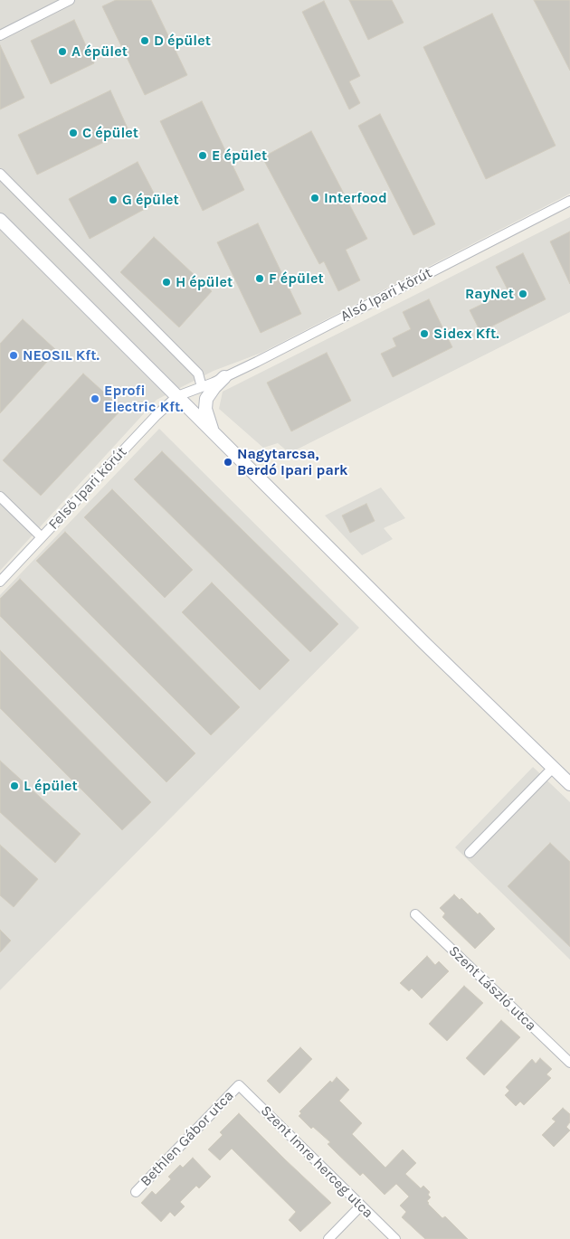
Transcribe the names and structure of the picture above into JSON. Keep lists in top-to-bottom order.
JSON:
{
  "streets": {
    "street": [
      "Alsó Ipari körút",
      "Felső Ipari körút",
      "Szent László utca",
      "Bethlen Gábor utca",
      "Szent Imre herceg utca"
    ]
  },
  "crossings": [
    ["Alsó Ipari körút", "Felső Ipari körút"],
    ["Bethlen Gábor utca", "Szent Imre herceg utca"]
  ],
  "places": [
    "D épület",
    "A épület",
    "C épület",
    "E épület",
    "Interfood",
    "G épület",
    "F épület",
    "H épület",
    "RayNet",
    "Sidex Kft.",
    "NEOSIL Kft.",
    "Eprofi Electric Kft.",
    "Nagytarcsa, Berdó Ipari park",
    "L épület"
  ]
}
